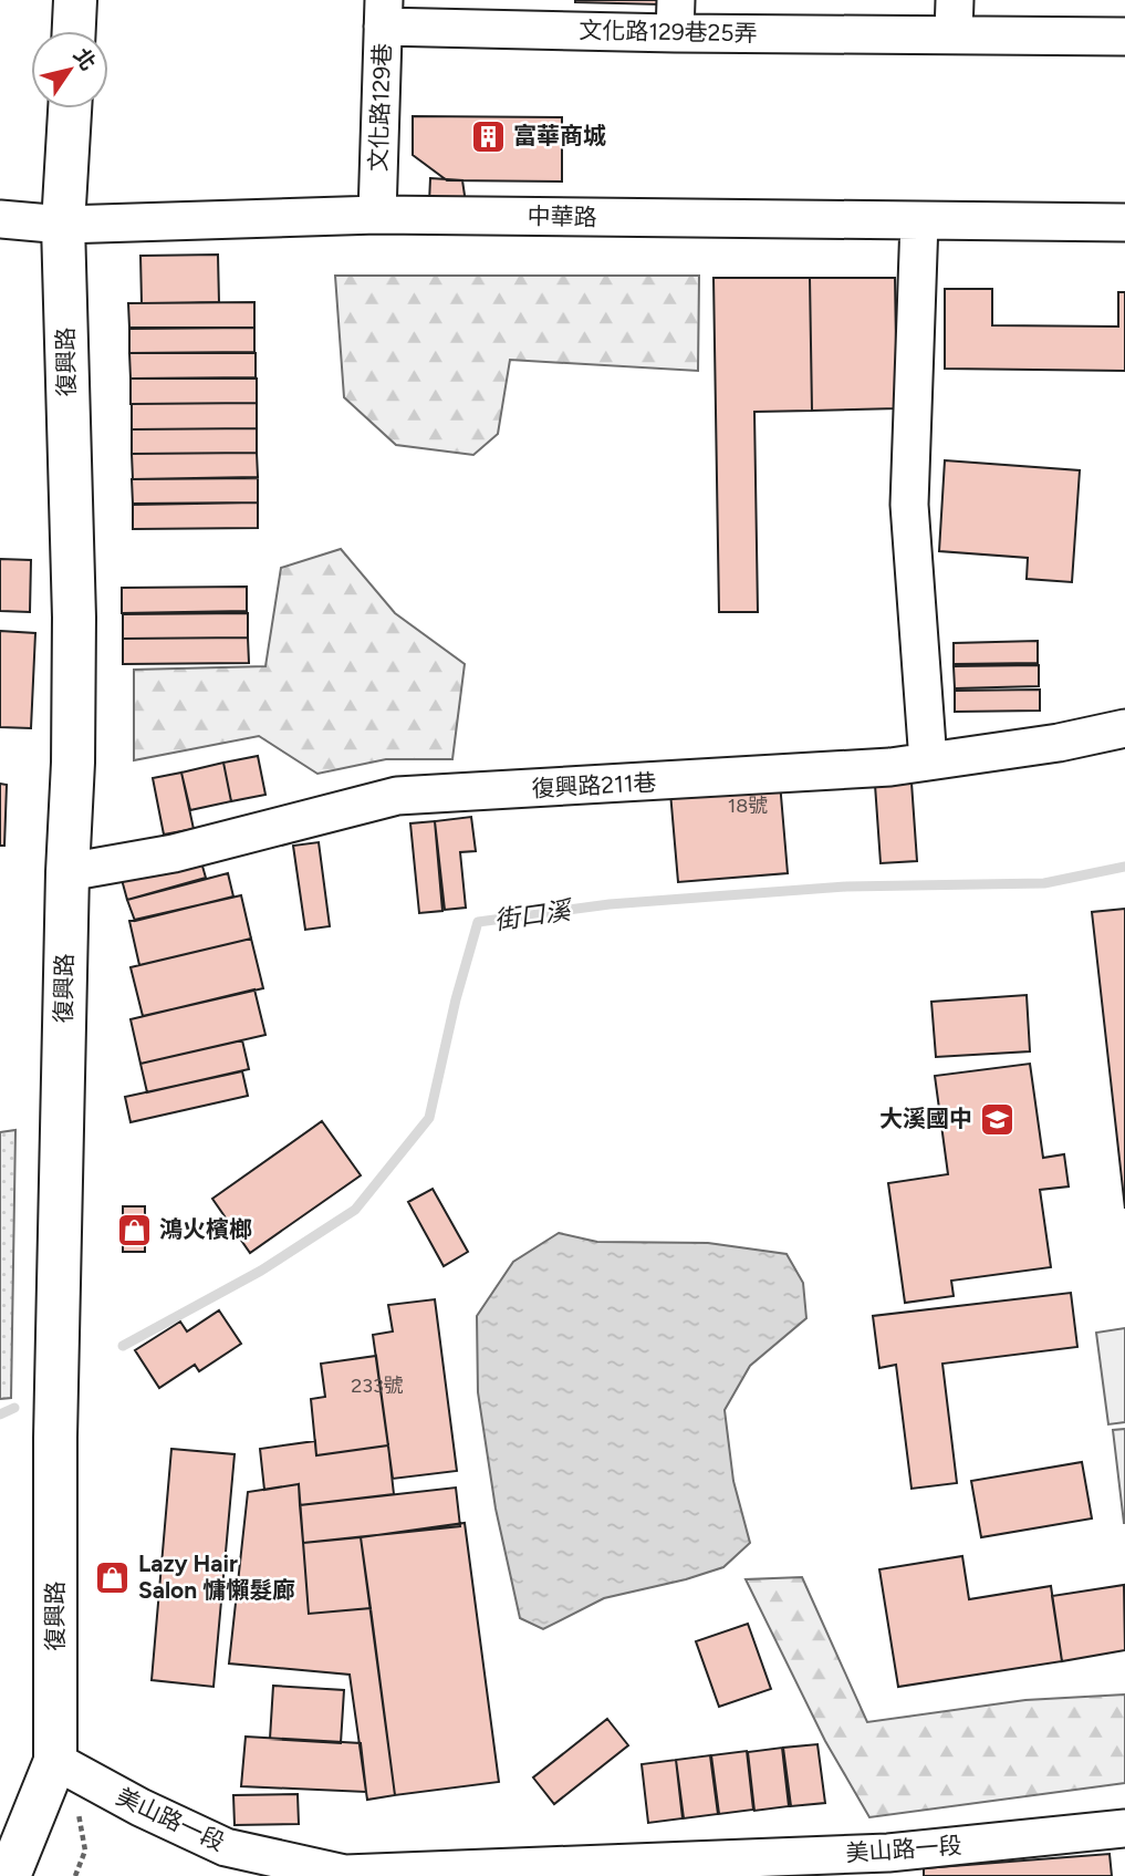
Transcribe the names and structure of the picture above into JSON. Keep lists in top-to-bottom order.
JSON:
{
  "streets": {
    "main road": ["復興路"],
    "street": [
      "文化路129巷25弄",
      "文化路129巷",
      "中華路",
      "復興路211巷",
      "美山路一段"
    ]
  },
  "crossings": [
    ["文化路129巷25弄", "文化路129巷"],
    ["文化路129巷", "中華路"],
    ["中華路", "復興路"],
    ["復興路", "復興路211巷"],
    ["復興路", "美山路一段"]
  ],
  "water": ["街口溪"],
  "places": {
    "building": ["富華商城"],
    "school or university": ["大溪國中"],
    "shop": ["鴻火檳榔", "Lazy Hair Salon 慵懶髮廊"]
  },
  "house_numbers": ["18號", "233號"],
  "north": "top right"
}
